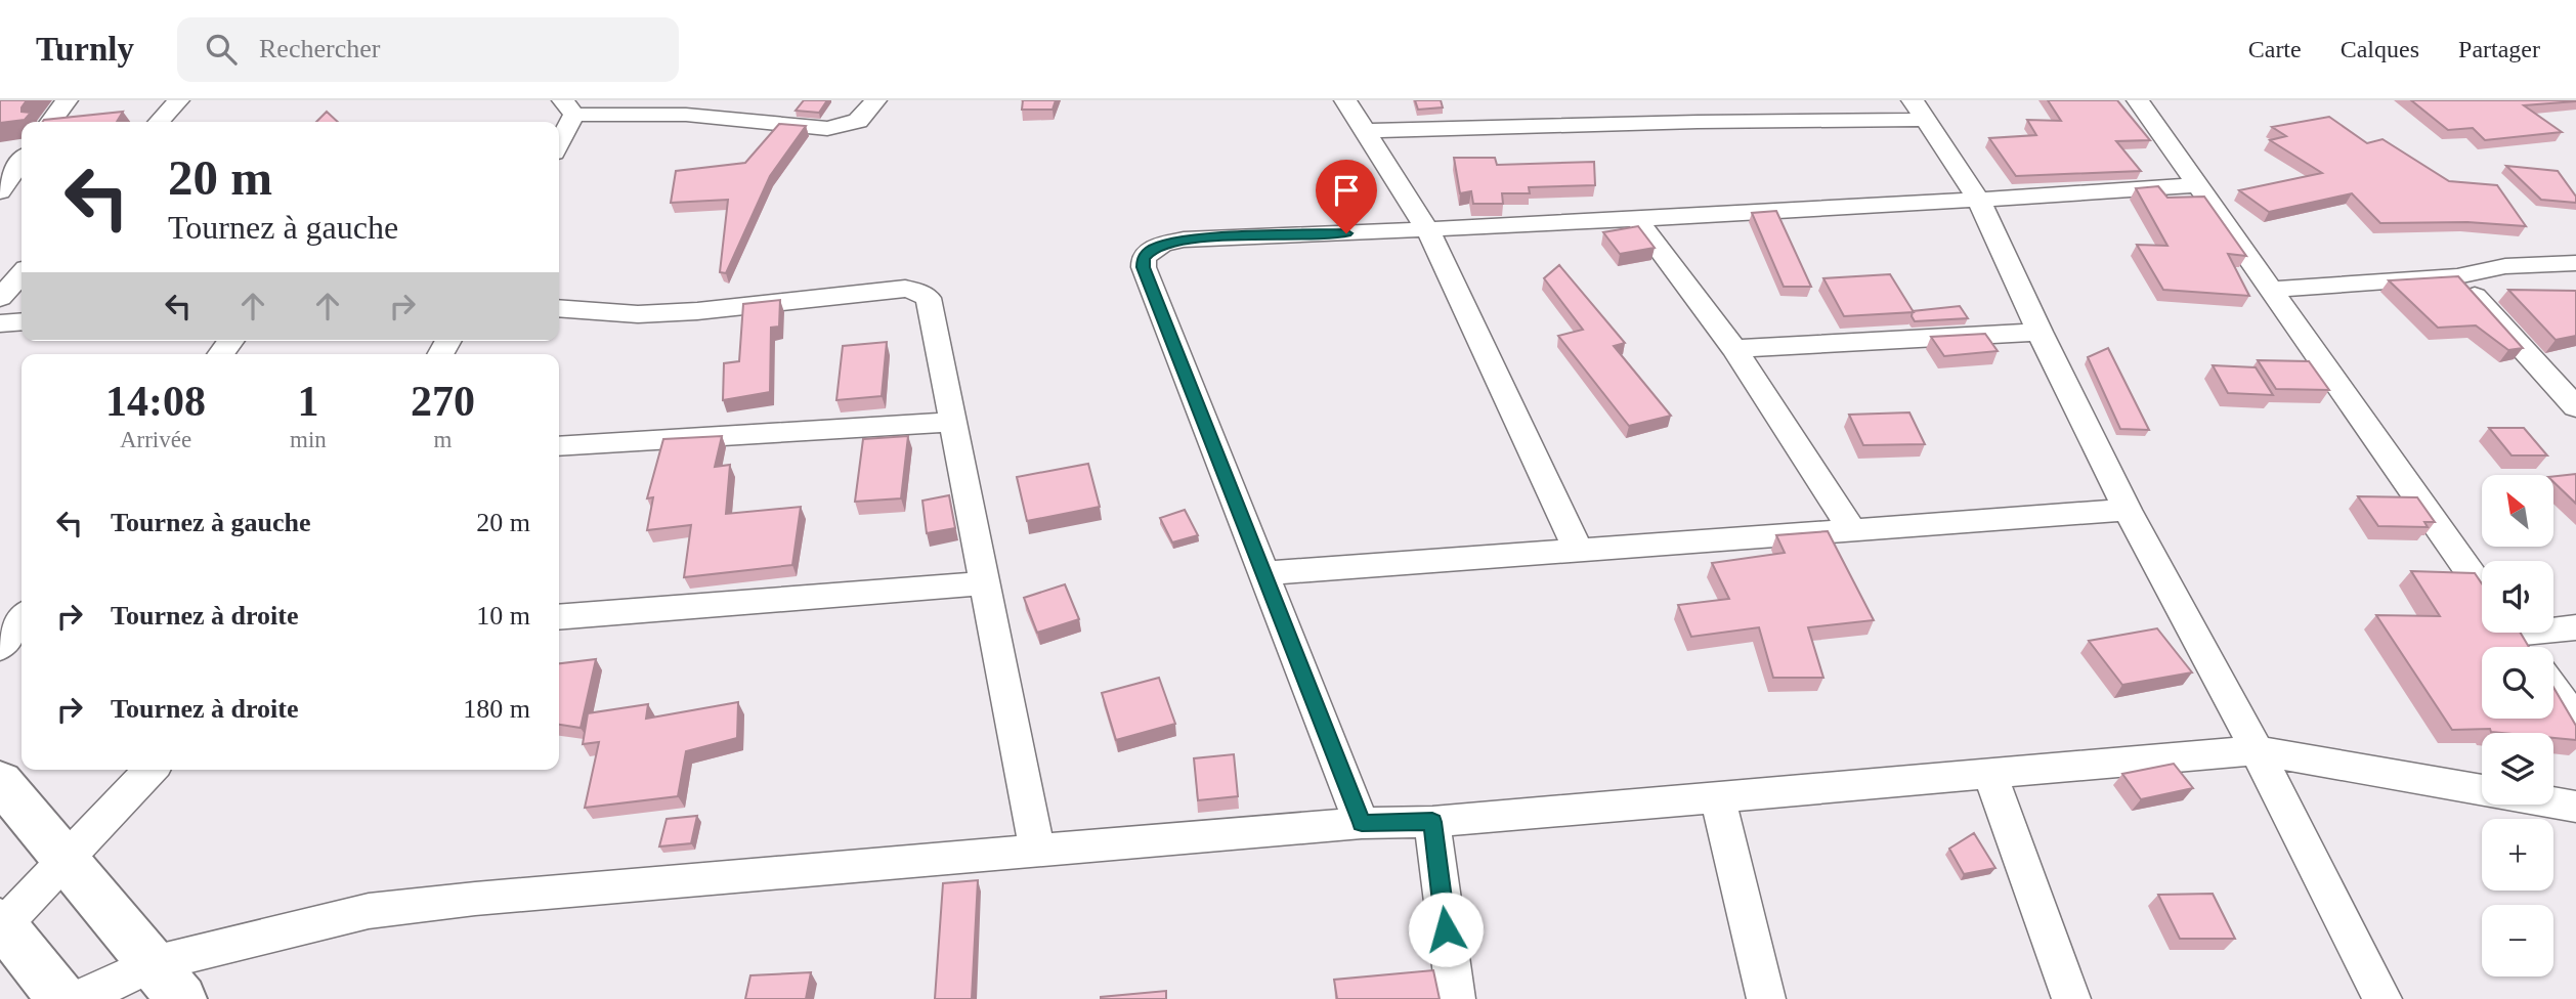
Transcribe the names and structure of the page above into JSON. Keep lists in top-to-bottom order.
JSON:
{
  "north": "top left",
  "page": {
    "header": "Turnly",
    "search": "Rechercher",
    "nav": ["Carte", "Calques", "Partager"],
    "turn": ["20 m", "Tournez à gauche"],
    "eta": [
      "14:08",
      "Arrivée",
      "1",
      "min",
      "270",
      "m"
    ],
    "map_buttons": ["+", "−"],
    "list": [
      {
        "name": "Tournez à gauche",
        "value": "20 m"
      },
      {
        "name": "Tournez à droite",
        "value": "10 m"
      },
      {
        "name": "Tournez à droite",
        "value": "180 m"
      }
    ]
  }
}
